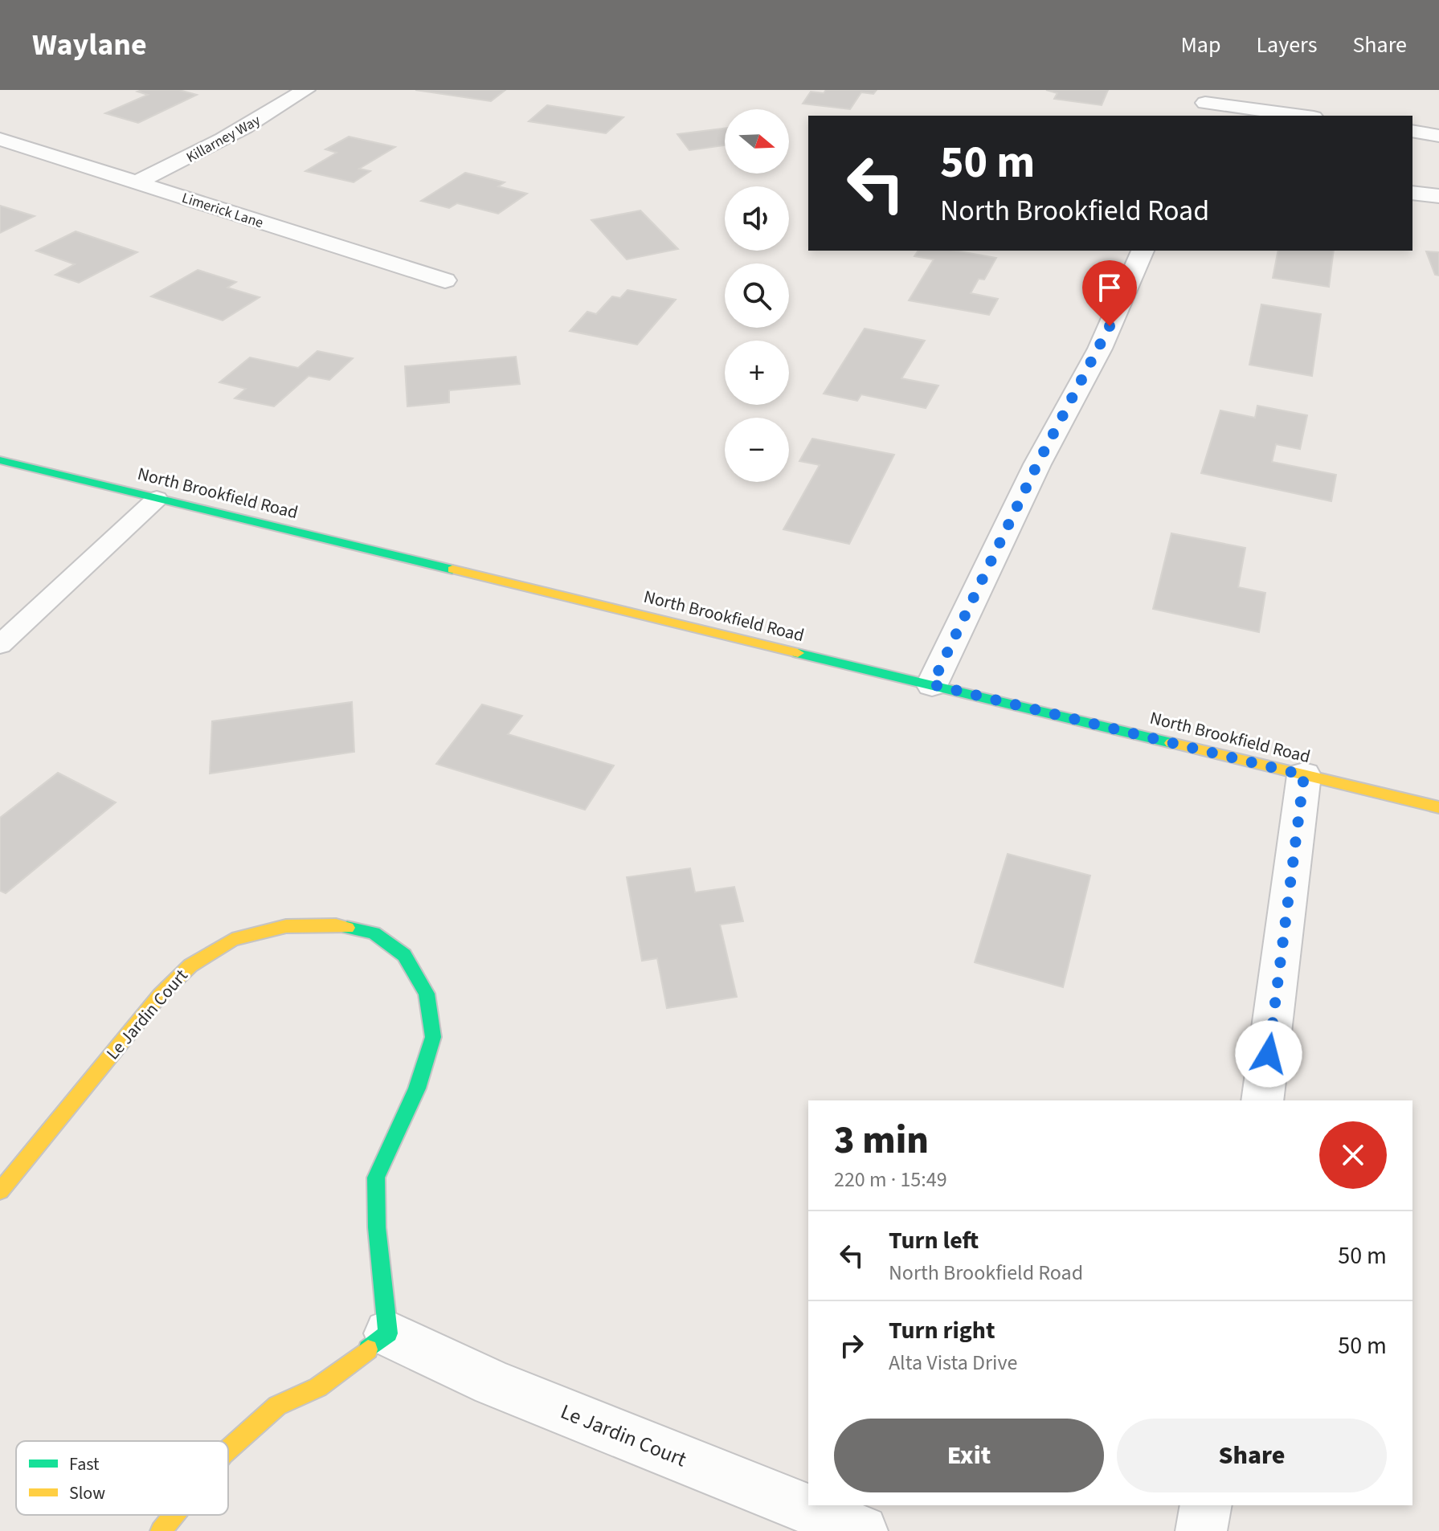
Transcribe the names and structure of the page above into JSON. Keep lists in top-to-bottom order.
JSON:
{
  "streets": {
    "street": [
      "Killarney Way",
      "Limerick Lane",
      "North Brookfield Road",
      "Le Jardin Court"
    ]
  },
  "crossings": [
    ["Killarney Way", "Limerick Lane"]
  ],
  "legend": ["Fast", "Slow"],
  "north": "right",
  "page": {
    "header": "Waylane",
    "nav": ["Map", "Layers", "Share"],
    "map_buttons": ["+", "−"],
    "turn": ["50 m", "North Brookfield Road"],
    "heading": ["3 min", "220 m · 15:49"],
    "list": [
      {
        "name": "Turn left",
        "note": "North Brookfield Road",
        "value": "50 m"
      },
      {
        "name": "Turn right",
        "note": "Alta Vista Drive",
        "value": "50 m"
      }
    ],
    "buttons": ["Exit", "Share"]
  }
}
